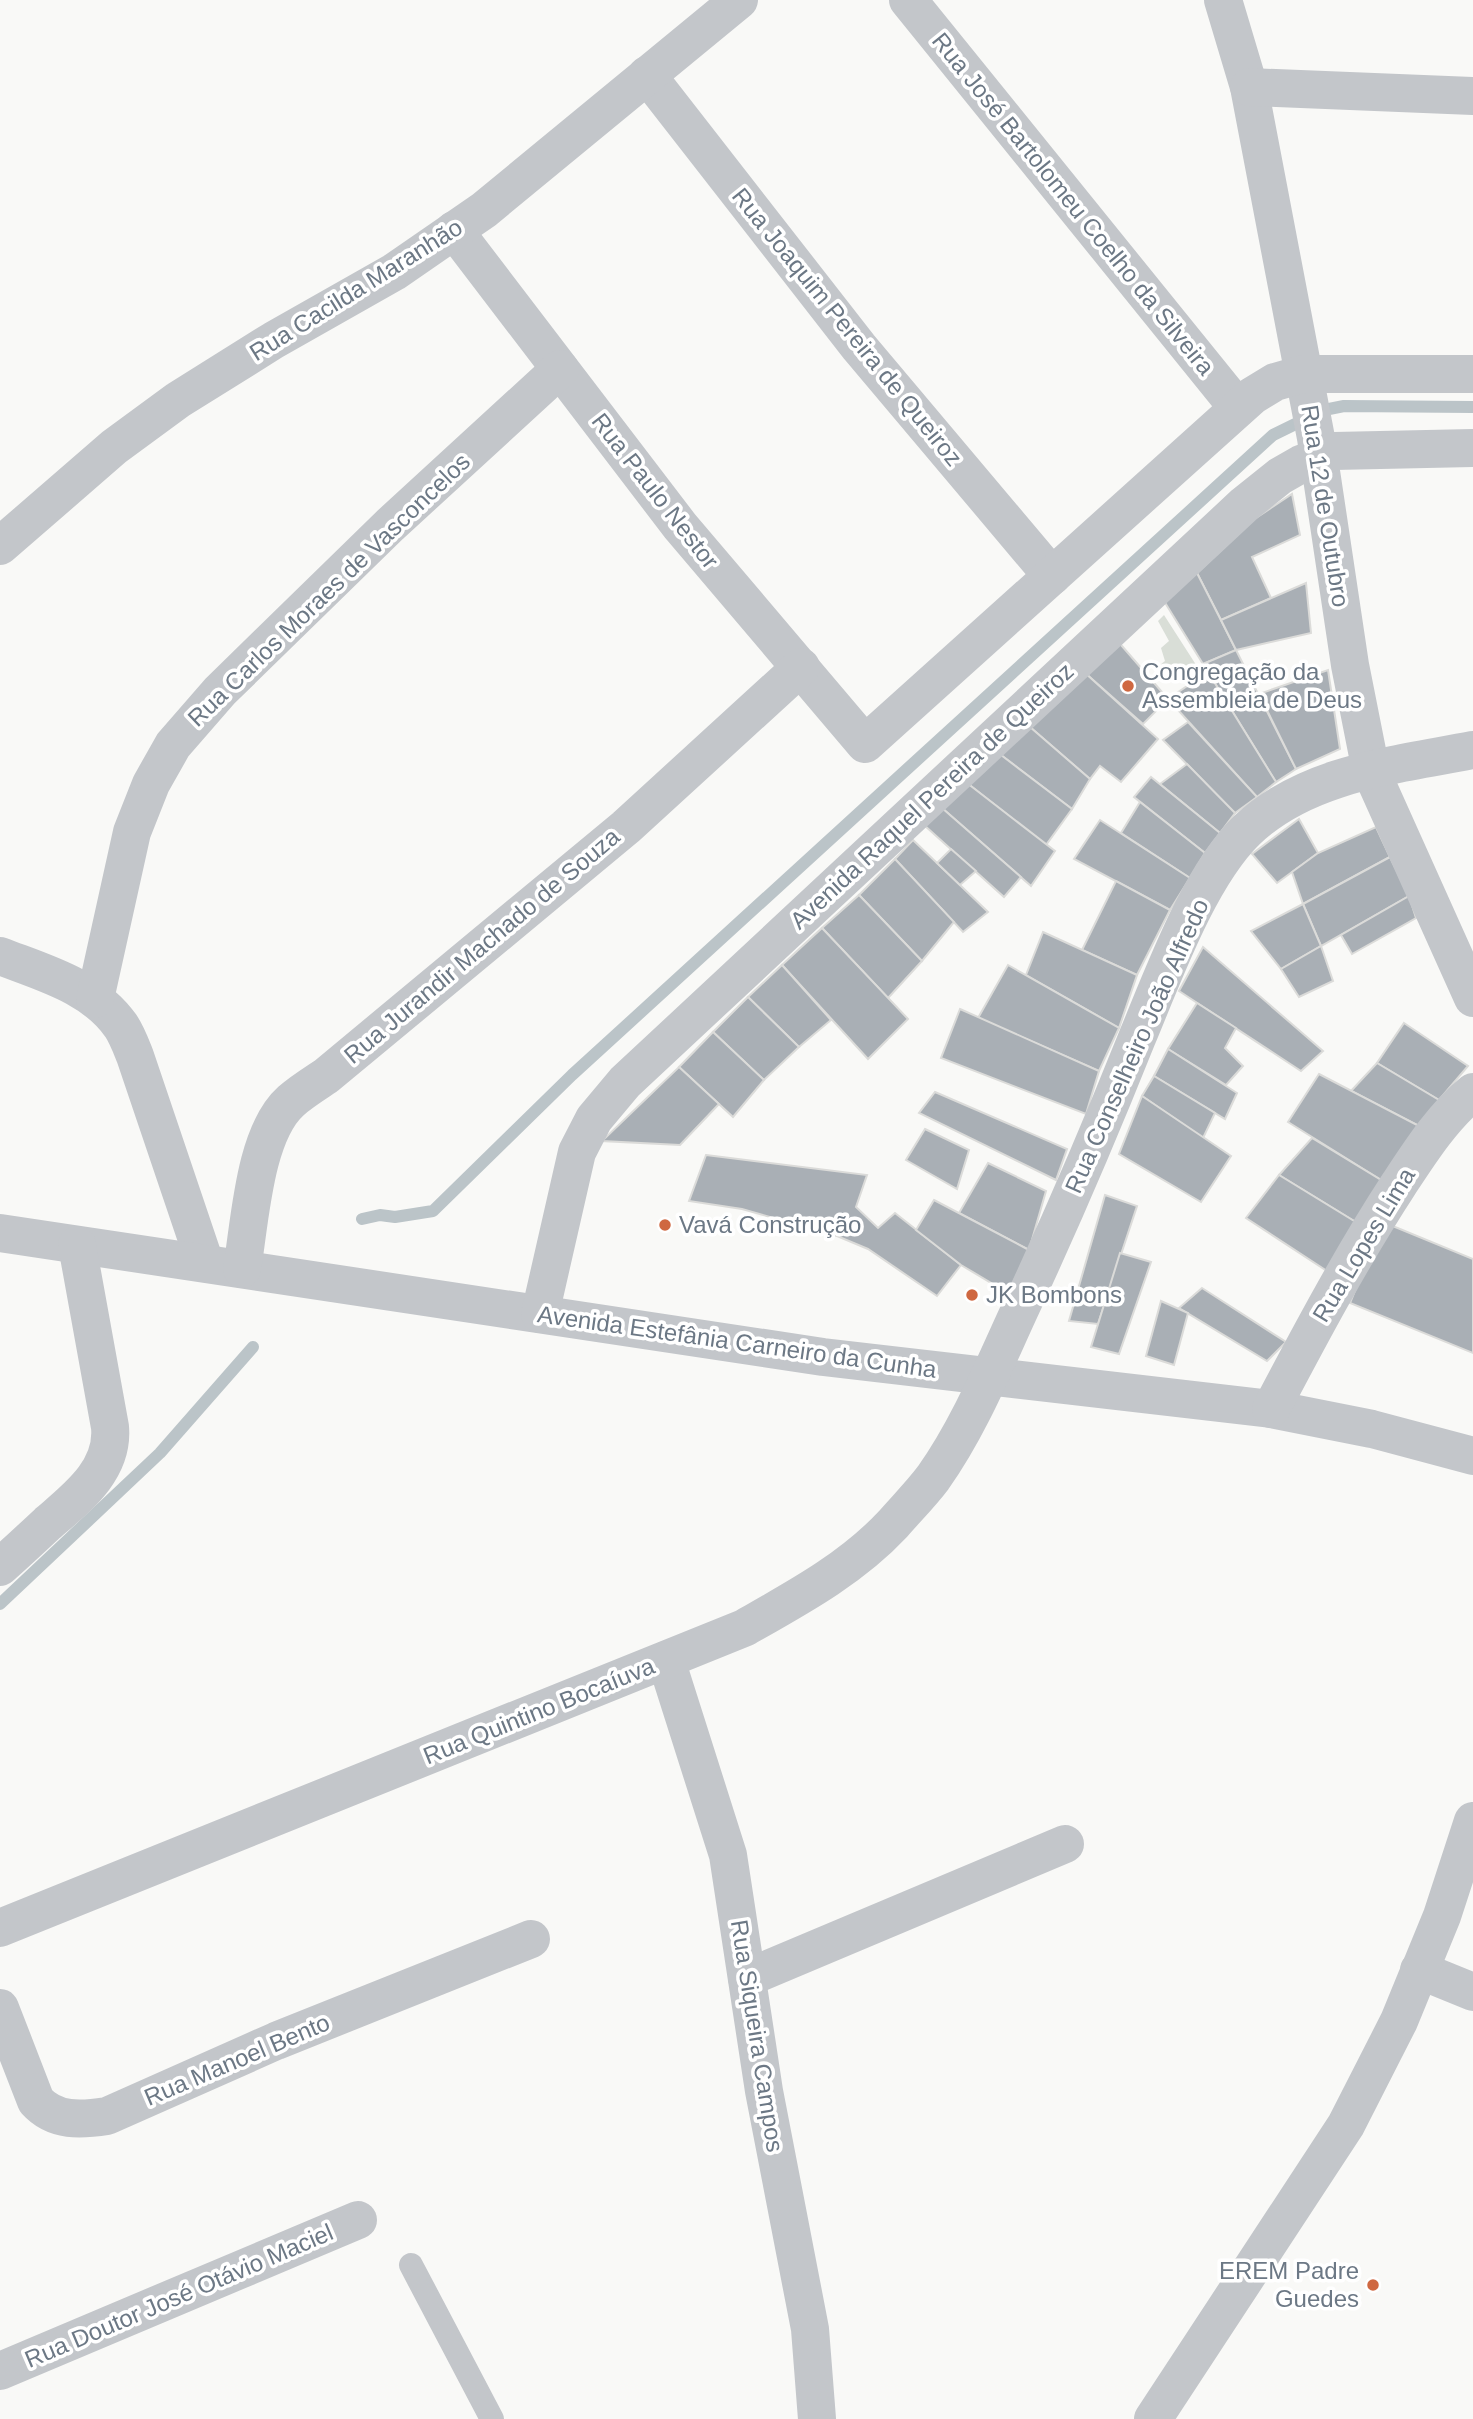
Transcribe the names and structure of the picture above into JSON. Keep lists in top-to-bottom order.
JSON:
{
  "streets": {
    "street": [
      "Rua José Bartolomeu Coelho da Silveira",
      "Rua Cacilda Maranhão",
      "Rua Joaquim Pereira de Queiroz",
      "Rua Paulo Nestor",
      "Rua 12 de Outubro",
      "Rua Carlos Moraes de Vasconcelos",
      "Avenida Raquel Pereira de Queiroz",
      "Rua Jurandir Machado de Souza",
      "Rua Conselheiro João Alfredo",
      "Rua Lopes Lima",
      "Avenida Estefânia Carneiro da Cunha",
      "Rua Quintino Bocaíuva",
      "Rua Siqueira Campos",
      "Rua Manoel Bento",
      "Rua Doutor José Otávio Maciel"
    ]
  },
  "crossings": [
    ["Rua Cacilda Maranhão", "Rua Joaquim Pereira de Queiroz"],
    ["Rua Cacilda Maranhão", "Rua Paulo Nestor"],
    ["Rua Joaquim Pereira de Queiroz", "Rua Paulo Nestor"],
    ["Rua Paulo Nestor", "Rua Carlos Moraes de Vasconcelos"],
    ["Rua Paulo Nestor", "Rua Jurandir Machado de Souza"],
    ["Rua 12 de Outubro", "Avenida Raquel Pereira de Queiroz"],
    ["Rua 12 de Outubro", "Rua Conselheiro João Alfredo"],
    ["Avenida Raquel Pereira de Queiroz", "Avenida Estefânia Carneiro da Cunha"],
    ["Rua Jurandir Machado de Souza", "Avenida Estefânia Carneiro da Cunha"],
    ["Rua Conselheiro João Alfredo", "Avenida Estefânia Carneiro da Cunha"],
    ["Rua Conselheiro João Alfredo", "Rua Quintino Bocaíuva"],
    ["Rua Lopes Lima", "Avenida Estefânia Carneiro da Cunha"],
    ["Avenida Estefânia Carneiro da Cunha", "Rua Quintino Bocaíuva"],
    ["Rua Quintino Bocaíuva", "Rua Siqueira Campos"]
  ],
  "places": [
    "Congregação da Assembleia de Deus",
    "Vavá Construção",
    "JK Bombons",
    "EREM Padre Guedes"
  ]
}
